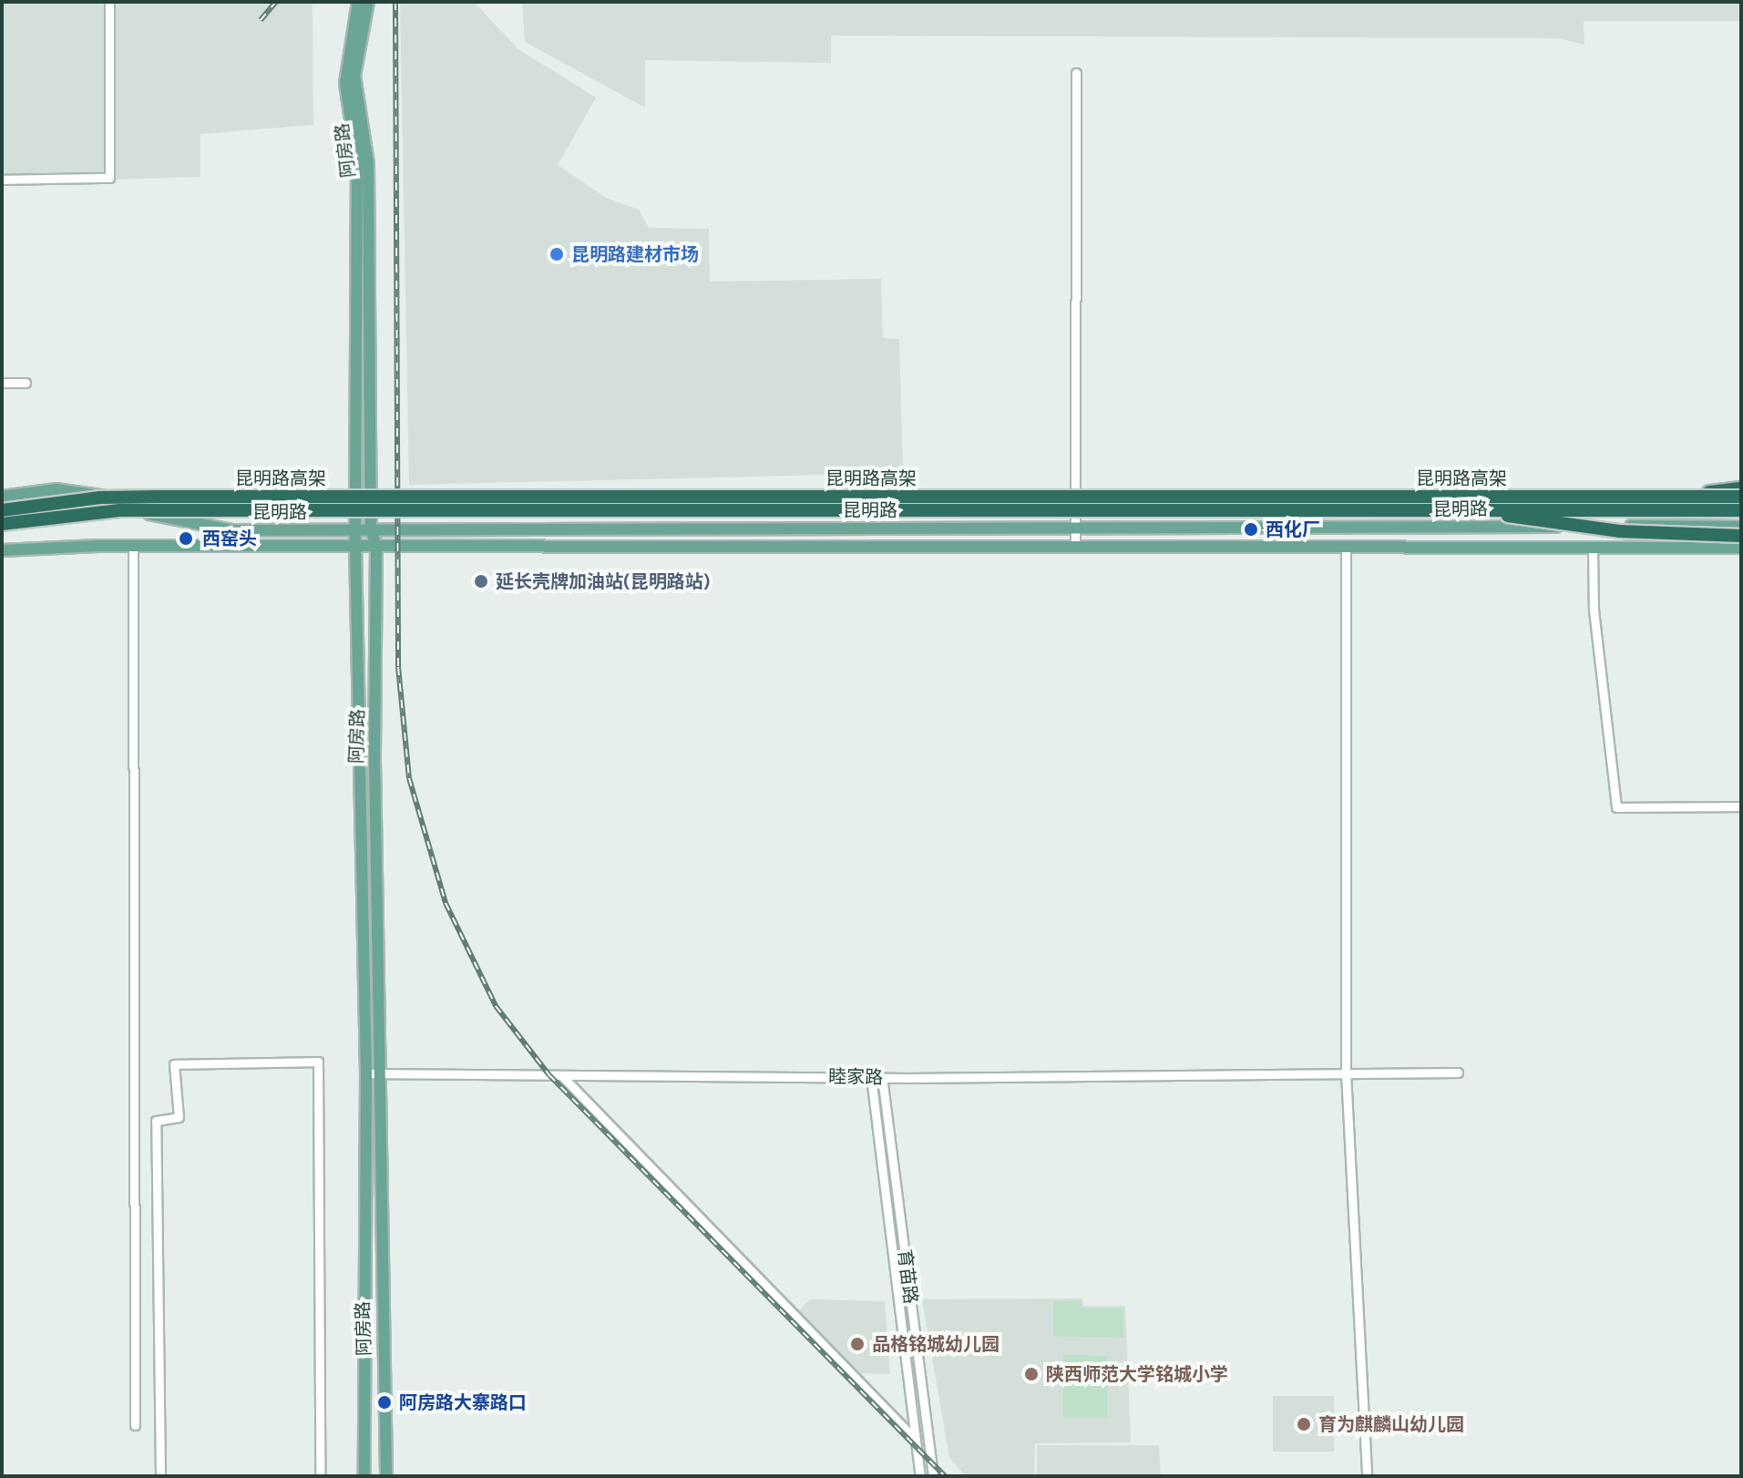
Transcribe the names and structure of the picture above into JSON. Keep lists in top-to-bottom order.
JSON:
{
  "streets": {
    "highway": ["昆明路高架"],
    "main road": ["阿房路", "昆明路"],
    "street": ["睦家路", "育苗路"]
  },
  "crossings": [
    ["阿房路", "昆明路"],
    ["阿房路", "睦家路"],
    ["昆明路高架", "昆明路"],
    ["睦家路", "育苗路"]
  ],
  "places": [
    "昆明路建材市场",
    "西化厂",
    "西窑头",
    "延长壳牌加油站(昆明路站)",
    "品格铭城幼儿园",
    "陕西师范大学铭城小学",
    "阿房路大寨路口",
    "育为麒麟山幼儿园"
  ]
}
